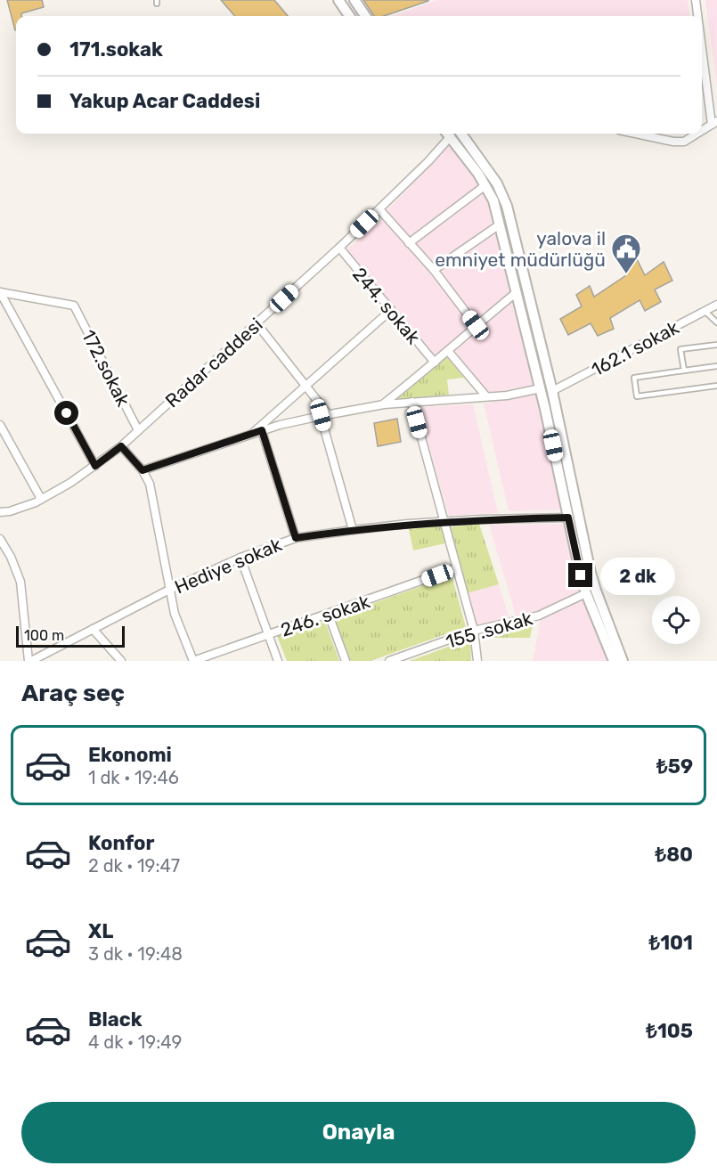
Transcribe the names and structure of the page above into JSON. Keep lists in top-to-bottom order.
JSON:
{
  "streets": {
    "street": [
      "244. sokak",
      "162.1 sokak",
      "Radar caddesi",
      "172.sokak",
      "Hediye sokak",
      "246. sokak",
      "155 .sokak"
    ]
  },
  "crossings": [
    ["244. sokak", "Radar caddesi"],
    ["Radar caddesi", "172.sokak"]
  ],
  "places": {
    "public building": ["yalova il emniyet müdürlüğü"]
  },
  "scale_bar": "100 m",
  "page": {
    "banner": ["171.sokak", "Yakup Acar Caddesi"],
    "bubble": "2 dk",
    "scale": "100 m",
    "heading": "Araç seç",
    "list": [
      {
        "name": "Ekonomi",
        "note": "1 dk · 19:46",
        "value": "₺59"
      },
      {
        "name": "Konfor",
        "note": "2 dk · 19:47",
        "value": "₺80"
      },
      {
        "name": "XL",
        "note": "3 dk · 19:48",
        "value": "₺101"
      },
      {
        "name": "Black",
        "note": "4 dk · 19:49",
        "value": "₺105"
      }
    ],
    "buttons": "Onayla"
  }
}
